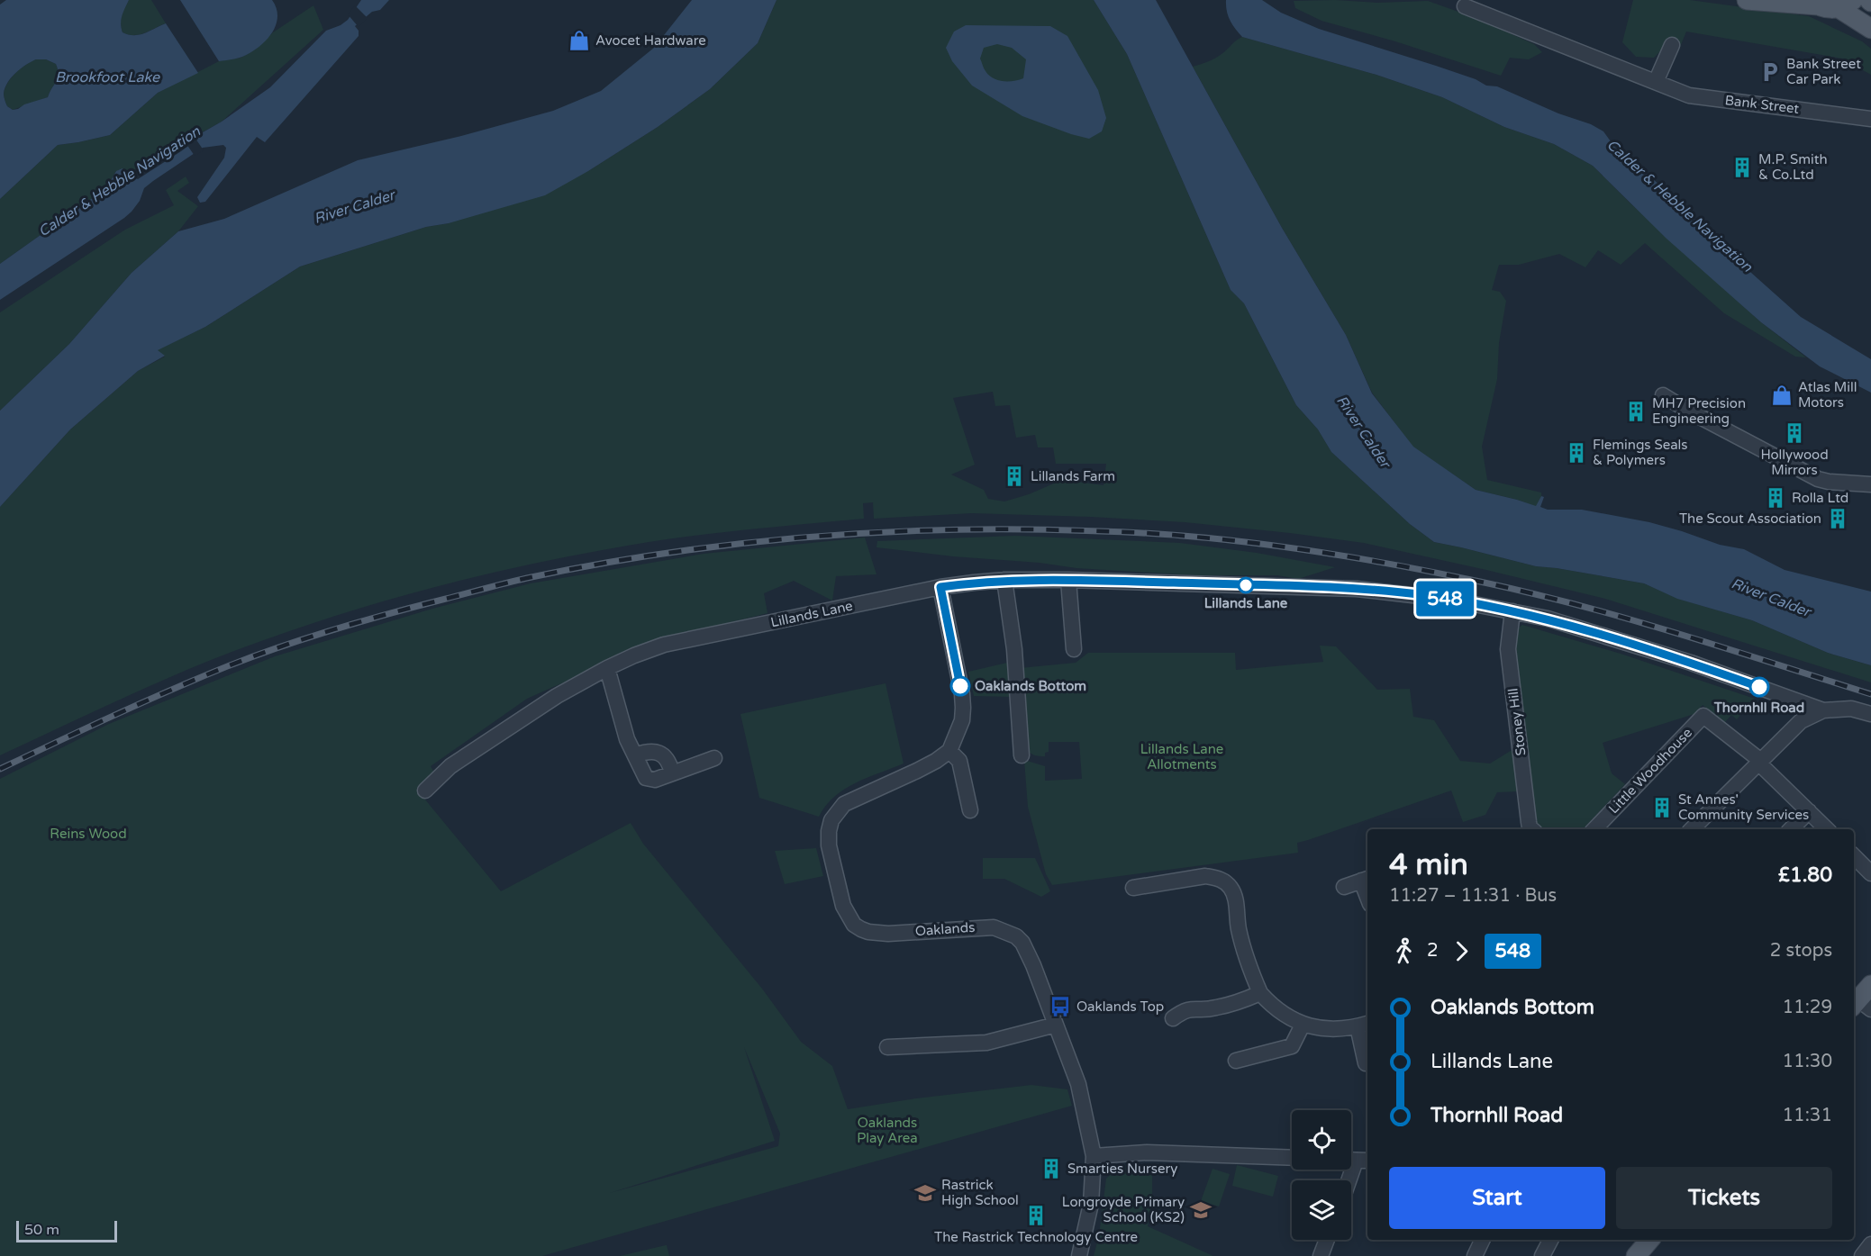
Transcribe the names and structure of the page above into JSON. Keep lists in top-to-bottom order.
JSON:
{
  "streets": {
    "street": [
      "Bank Street",
      "Lillands Lane",
      "Stoney Hill",
      "Little Woodhouse",
      "Oaklands"
    ]
  },
  "crossings": [
    ["Lillands Lane", "Stoney Hill"]
  ],
  "water": ["Brookfoot Lake", "Calder & Hebble Navigation", "River Calder"],
  "parks": ["Lillands Lane Allotments", "Reins Wood", "Oaklands Play Area"],
  "places": {
    "shop": ["Avocet Hardware", "Atlas Mill Motors"],
    "parking": ["Bank Street Car Park"],
    "building": [
      "M.P. Smith & Co.Ltd",
      "MH7 Precision Engineering",
      "Hollywood Mirrors",
      "Flemings Seals & Polymers",
      "Lillands Farm",
      "Rolla Ltd",
      "The Scout Association",
      "St Annes' Community Services",
      "Smarties Nursery",
      "The Rastrick Technology Centre"
    ],
    "other": ["Lillands Lane", "Oaklands Bottom", "Thornhll Road"],
    "bus stop": ["Oaklands Top"],
    "school or university": ["Rastrick High School", "Longroyde Primary School (KS2)"]
  },
  "lines": ["bus line 548"],
  "scale_bar": "50 m",
  "page": {
    "on_map": "548",
    "heading": ["4 min", "11:27 – 11:31 · Bus", "£1.80"],
    "legs": ["2", "548", "2 stops"],
    "list": [
      {
        "name": "Oaklands Bottom",
        "value": "11:29"
      },
      {
        "name": "Lillands Lane",
        "value": "11:30"
      },
      {
        "name": "Thornhll Road",
        "value": "11:31"
      }
    ],
    "buttons": ["Start", "Tickets"],
    "scale": "50 m"
  }
}
